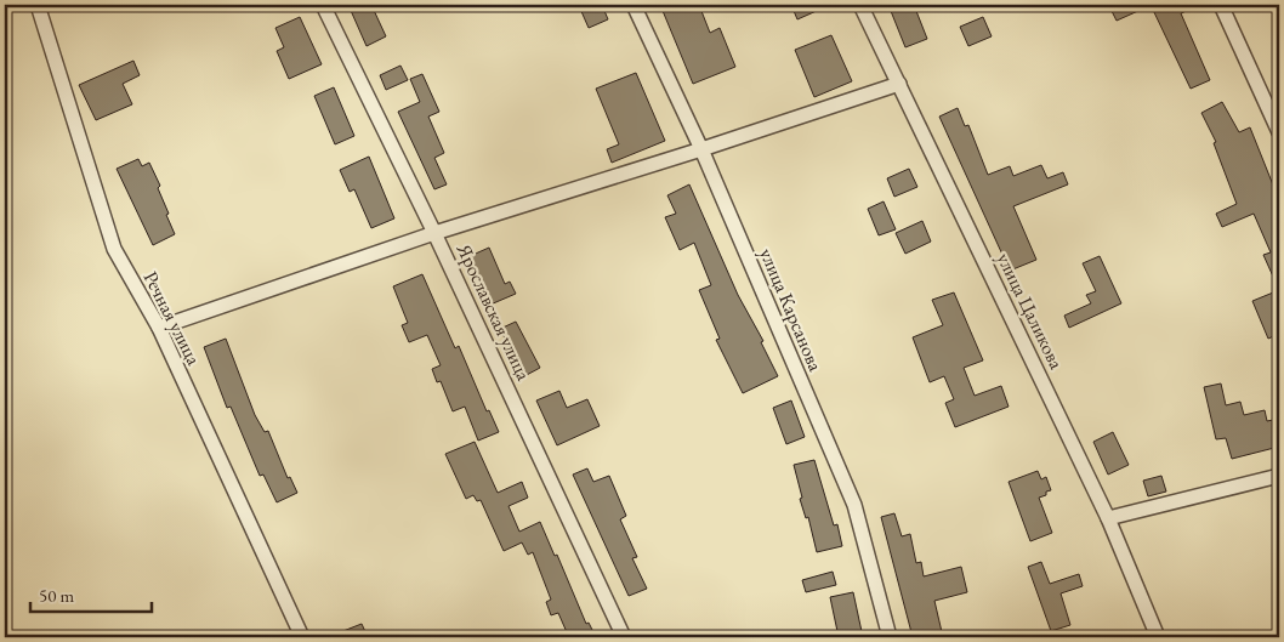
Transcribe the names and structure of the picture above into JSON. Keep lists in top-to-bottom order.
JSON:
{
  "streets": {
    "street": [
      "улица Карсанова",
      "улица Цаликова",
      "Ярославская улица",
      "Речная улица"
    ]
  },
  "scale_bar": "50 m"
}
